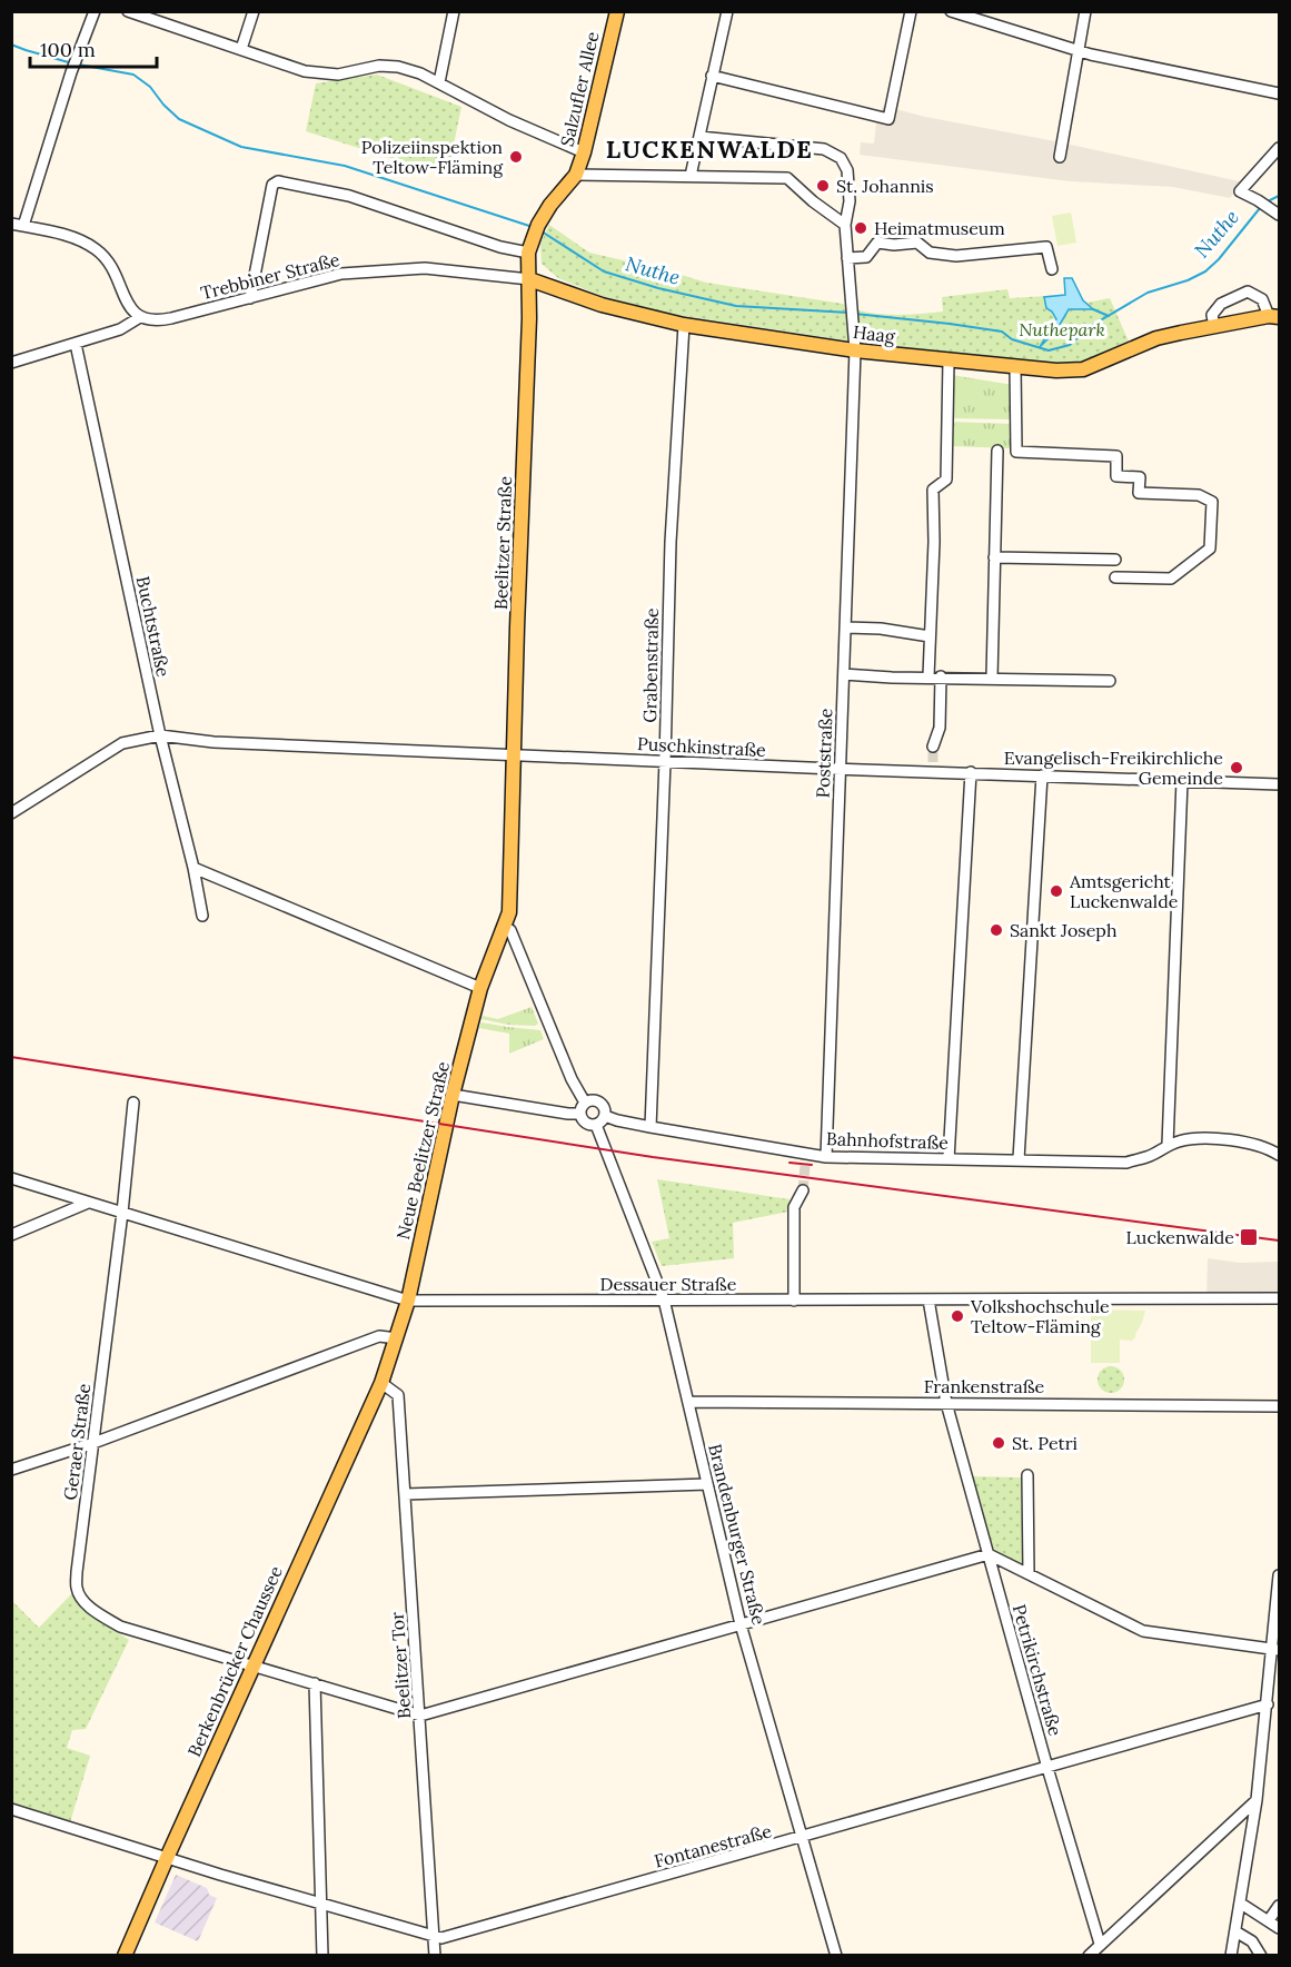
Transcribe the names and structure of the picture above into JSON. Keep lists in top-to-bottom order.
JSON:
{
  "streets": {
    "main road": [
      "Salzufler Allee",
      "Haag",
      "Beelitzer Straße",
      "Neue Beelitzer Straße",
      "Berkenbrücker Chaussee"
    ],
    "street": [
      "Trebbiner Straße",
      "Buchtstraße",
      "Grabenstraße",
      "Puschkinstraße",
      "Poststraße",
      "Bahnhofstraße",
      "Dessauer Straße",
      "Frankenstraße",
      "Geraer Straße",
      "Brandenburger Straße",
      "Beelitzer Tor",
      "Petrikirchstraße",
      "Fontanestraße"
    ]
  },
  "crossings": [
    ["Salzufler Allee", "Beelitzer Straße"],
    ["Trebbiner Straße", "Haag"],
    ["Trebbiner Straße", "Beelitzer Straße"],
    ["Haag", "Beelitzer Straße"],
    ["Haag", "Grabenstraße"],
    ["Haag", "Poststraße"],
    ["Beelitzer Straße", "Puschkinstraße"],
    ["Beelitzer Straße", "Neue Beelitzer Straße"],
    ["Buchtstraße", "Puschkinstraße"],
    ["Grabenstraße", "Puschkinstraße"],
    ["Grabenstraße", "Bahnhofstraße"],
    ["Puschkinstraße", "Poststraße"],
    ["Poststraße", "Bahnhofstraße"],
    ["Bahnhofstraße", "Brandenburger Straße"],
    ["Neue Beelitzer Straße", "Dessauer Straße"],
    ["Neue Beelitzer Straße", "Berkenbrücker Chaussee"],
    ["Neue Beelitzer Straße", "Beelitzer Tor"],
    ["Dessauer Straße", "Geraer Straße"],
    ["Dessauer Straße", "Brandenburger Straße"],
    ["Frankenstraße", "Brandenburger Straße"],
    ["Frankenstraße", "Petrikirchstraße"],
    ["Geraer Straße", "Berkenbrücker Chaussee"],
    ["Brandenburger Straße", "Fontanestraße"],
    ["Berkenbrücker Chaussee", "Beelitzer Tor"],
    ["Berkenbrücker Chaussee", "Fontanestraße"],
    ["Beelitzer Tor", "Fontanestraße"],
    ["Petrikirchstraße", "Fontanestraße"]
  ],
  "districts": ["LUCKENWALDE"],
  "water": ["Nuthe"],
  "parks": ["Nuthepark"],
  "places": {
    "other": [
      "Polizeiinspektion Teltow-Fläming",
      "St. Johannis",
      "Heimatmuseum",
      "Evangelisch-Freikirchliche Gemeinde",
      "Amtsgericht Luckenwalde",
      "Sankt Joseph",
      "Volkshochschule Teltow-Fläming",
      "St. Petri"
    ],
    "transit": ["Luckenwalde"]
  },
  "scale_bar": "100 m"
}
